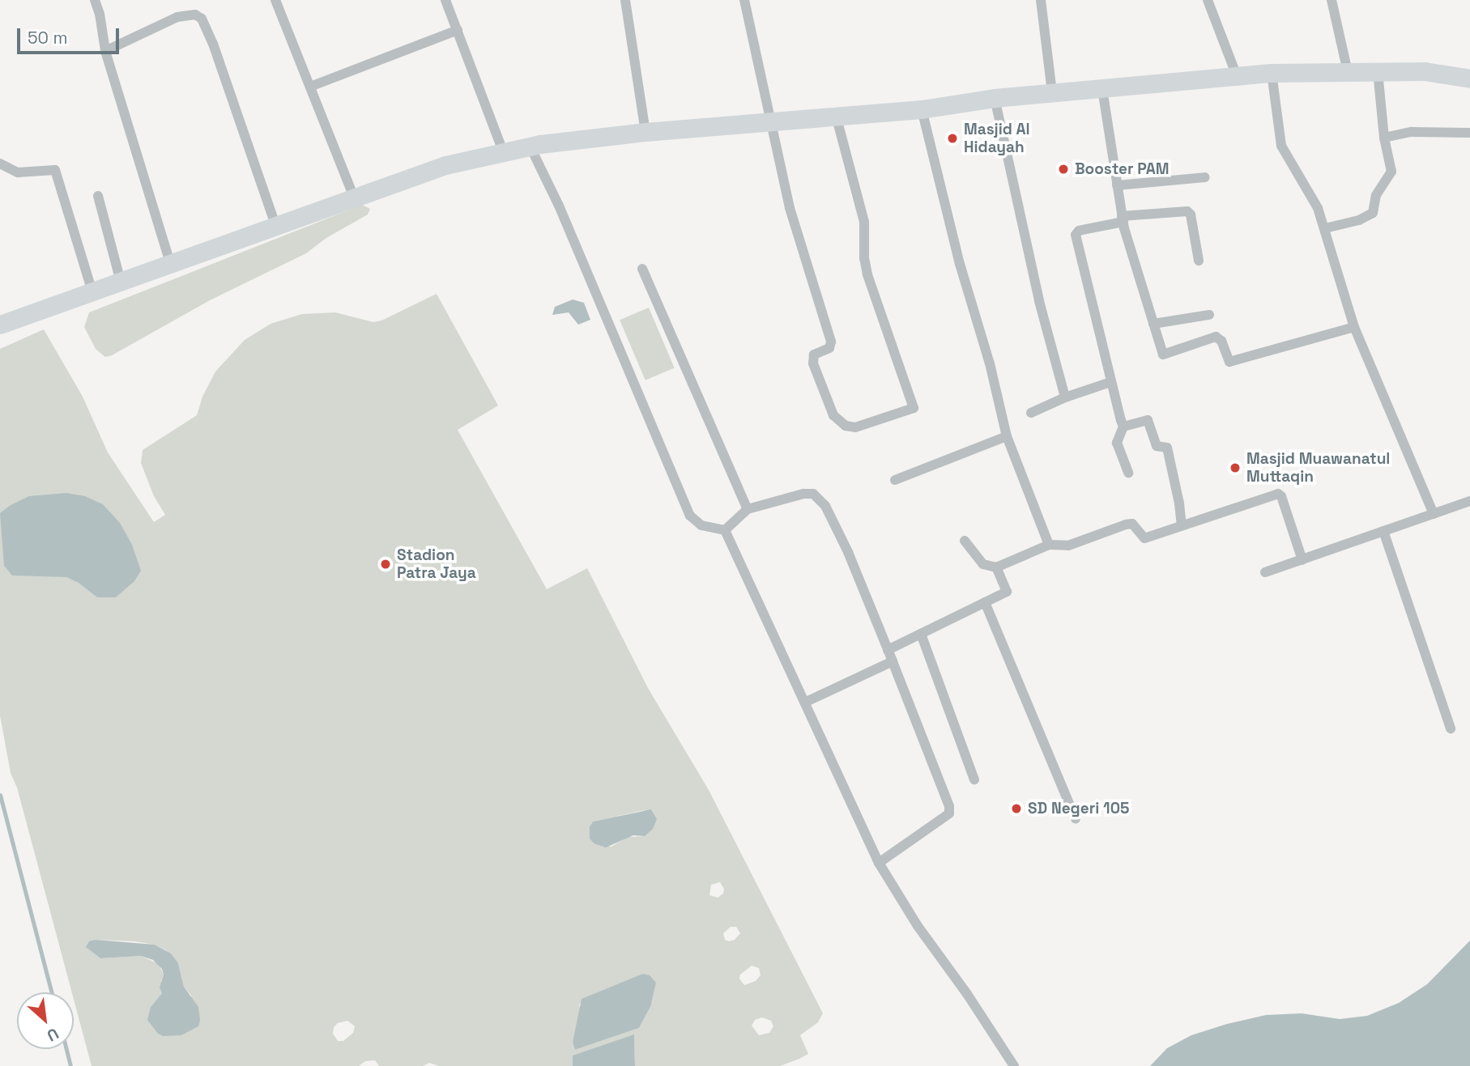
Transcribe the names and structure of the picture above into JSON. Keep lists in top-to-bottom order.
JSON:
{
  "places": [
    "Masjid Al Hidayah",
    "Booster PAM",
    "Masjid Muawanatul Muttaqin",
    "Stadion Patra Jaya",
    "SD Negeri 105"
  ],
  "scale_bar": "50 m",
  "north": "bottom right"
}
